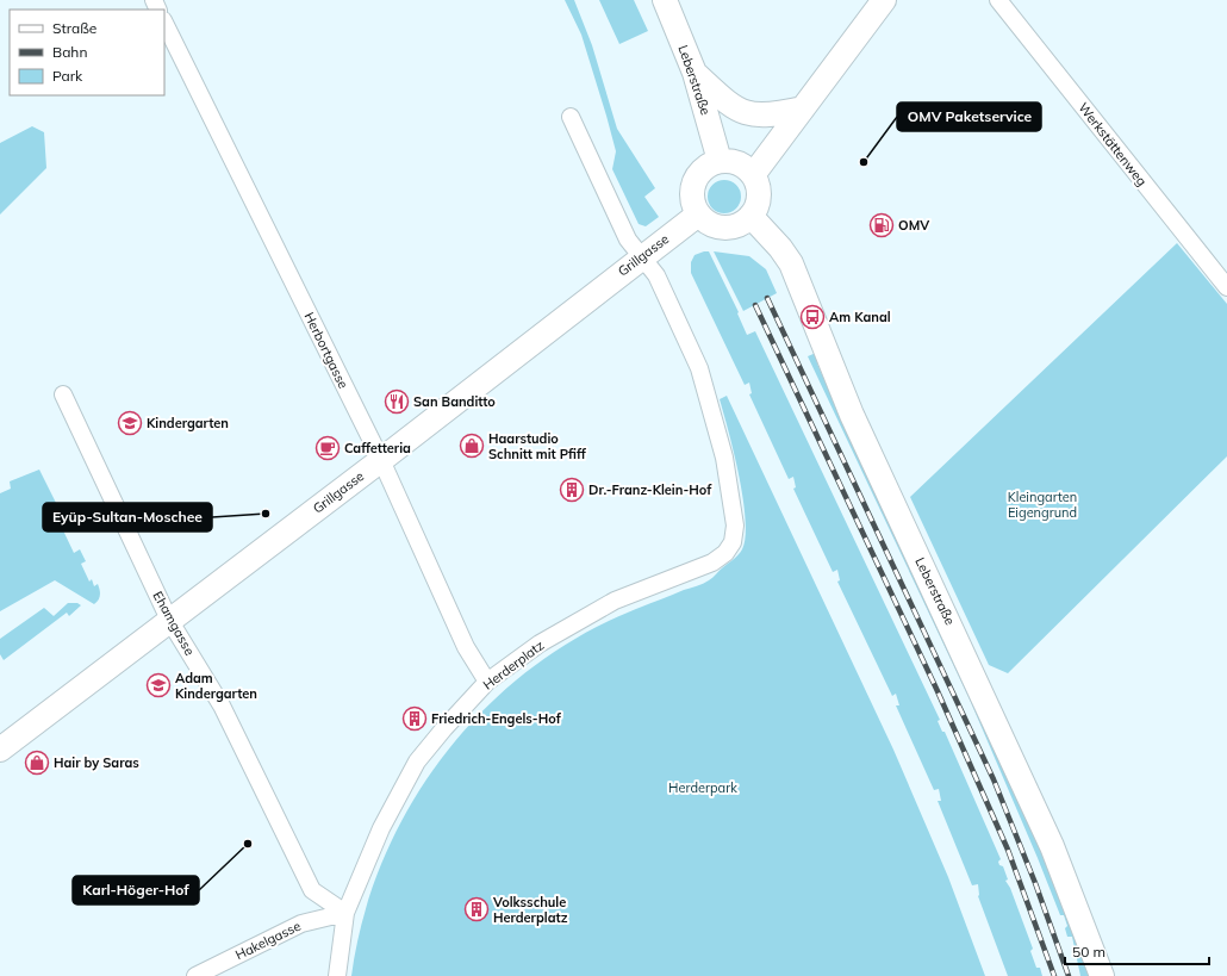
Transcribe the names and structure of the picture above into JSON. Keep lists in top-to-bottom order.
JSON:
{
  "streets": {
    "main road": ["Leberstraße", "Grillgasse"],
    "street": [
      "Werkstättenweg",
      "Herbortgasse",
      "Ehamgasse",
      "Herderplatz",
      "Hakelgasse"
    ]
  },
  "crossings": [
    ["Leberstraße", "Grillgasse"],
    ["Grillgasse", "Herbortgasse"],
    ["Grillgasse", "Ehamgasse"],
    ["Grillgasse", "Herderplatz"],
    ["Herbortgasse", "Herderplatz"],
    ["Ehamgasse", "Herderplatz"],
    ["Ehamgasse", "Hakelgasse"],
    ["Herderplatz", "Hakelgasse"]
  ],
  "parks": ["Kleingarten Eigengrund", "Herderpark"],
  "places": {
    "other": ["OMV Paketservice", "Eyüp-Sultan-Moschee", "Karl-Höger-Hof"],
    "fuel station": ["OMV"],
    "bus stop": ["Am Kanal"],
    "restaurant": ["San Banditto"],
    "school or university": ["Kindergarten", "Adam Kindergarten"],
    "shop": ["Haarstudio Schnitt mit Pfiff", "Hair by Saras"],
    "cafe": ["Caffetteria"],
    "building": ["Dr.-Franz-Klein-Hof", "Friedrich-Engels-Hof", "Volksschule Herderplatz"]
  },
  "legend": ["Straße", "Bahn", "Park"],
  "scale_bar": "50 m"
}
